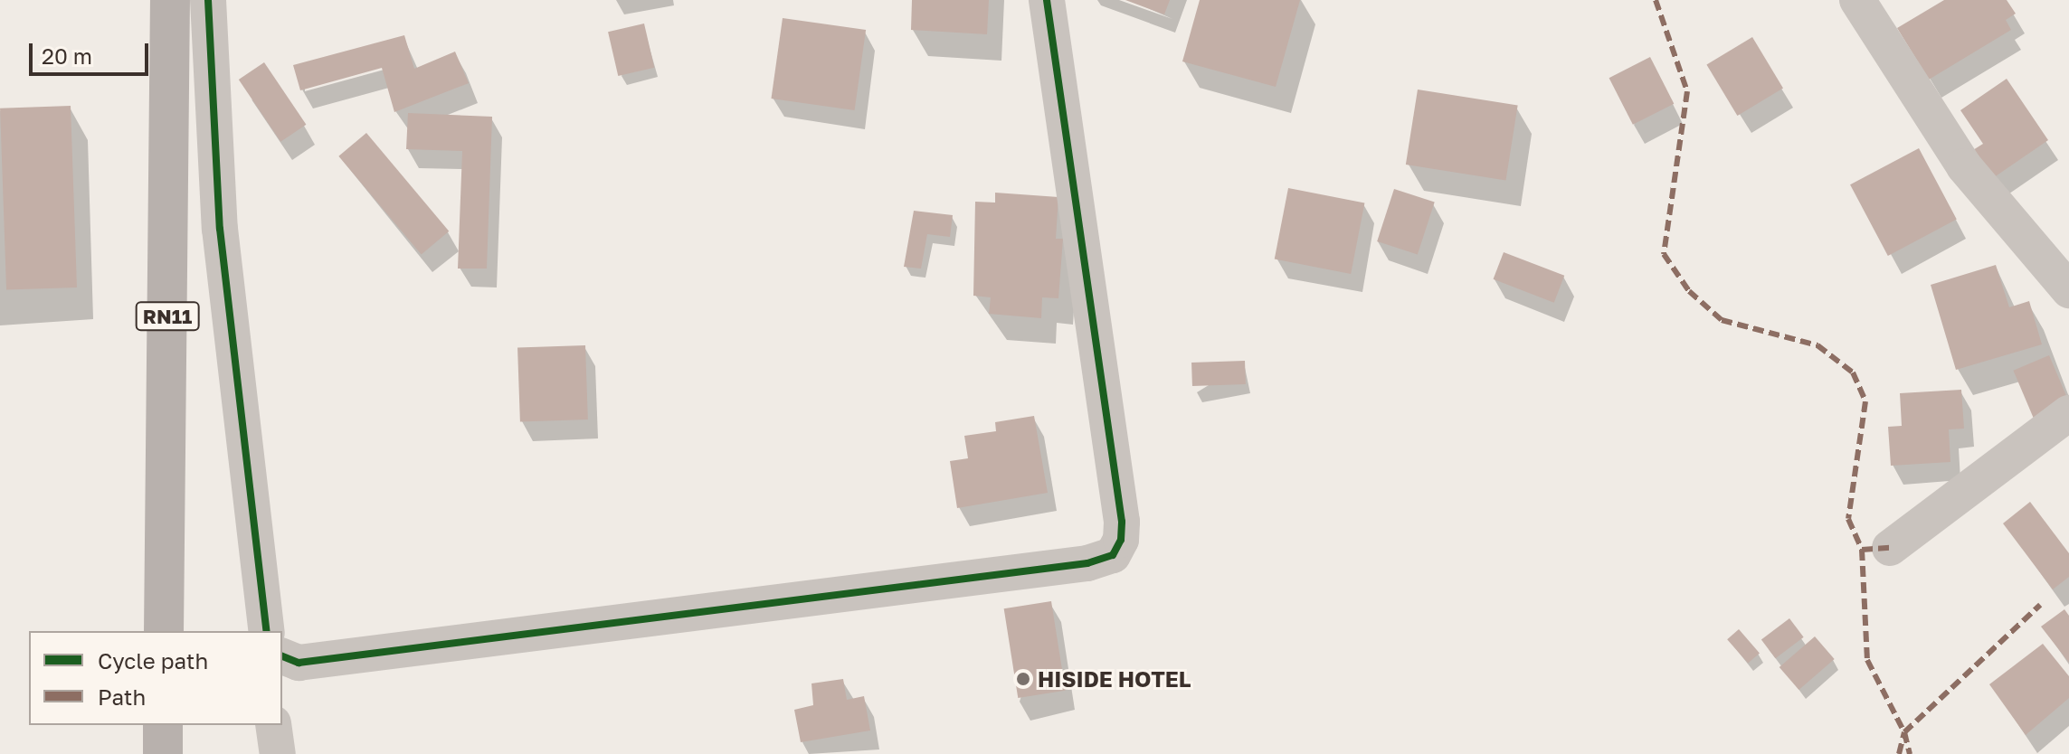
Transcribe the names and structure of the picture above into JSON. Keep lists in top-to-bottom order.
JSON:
{
  "streets": {
    "main road": ["RN11"]
  },
  "places": ["HISIDE HOTEL"],
  "legend": ["Cycle path", "Path"],
  "scale_bar": "20 m"
}
